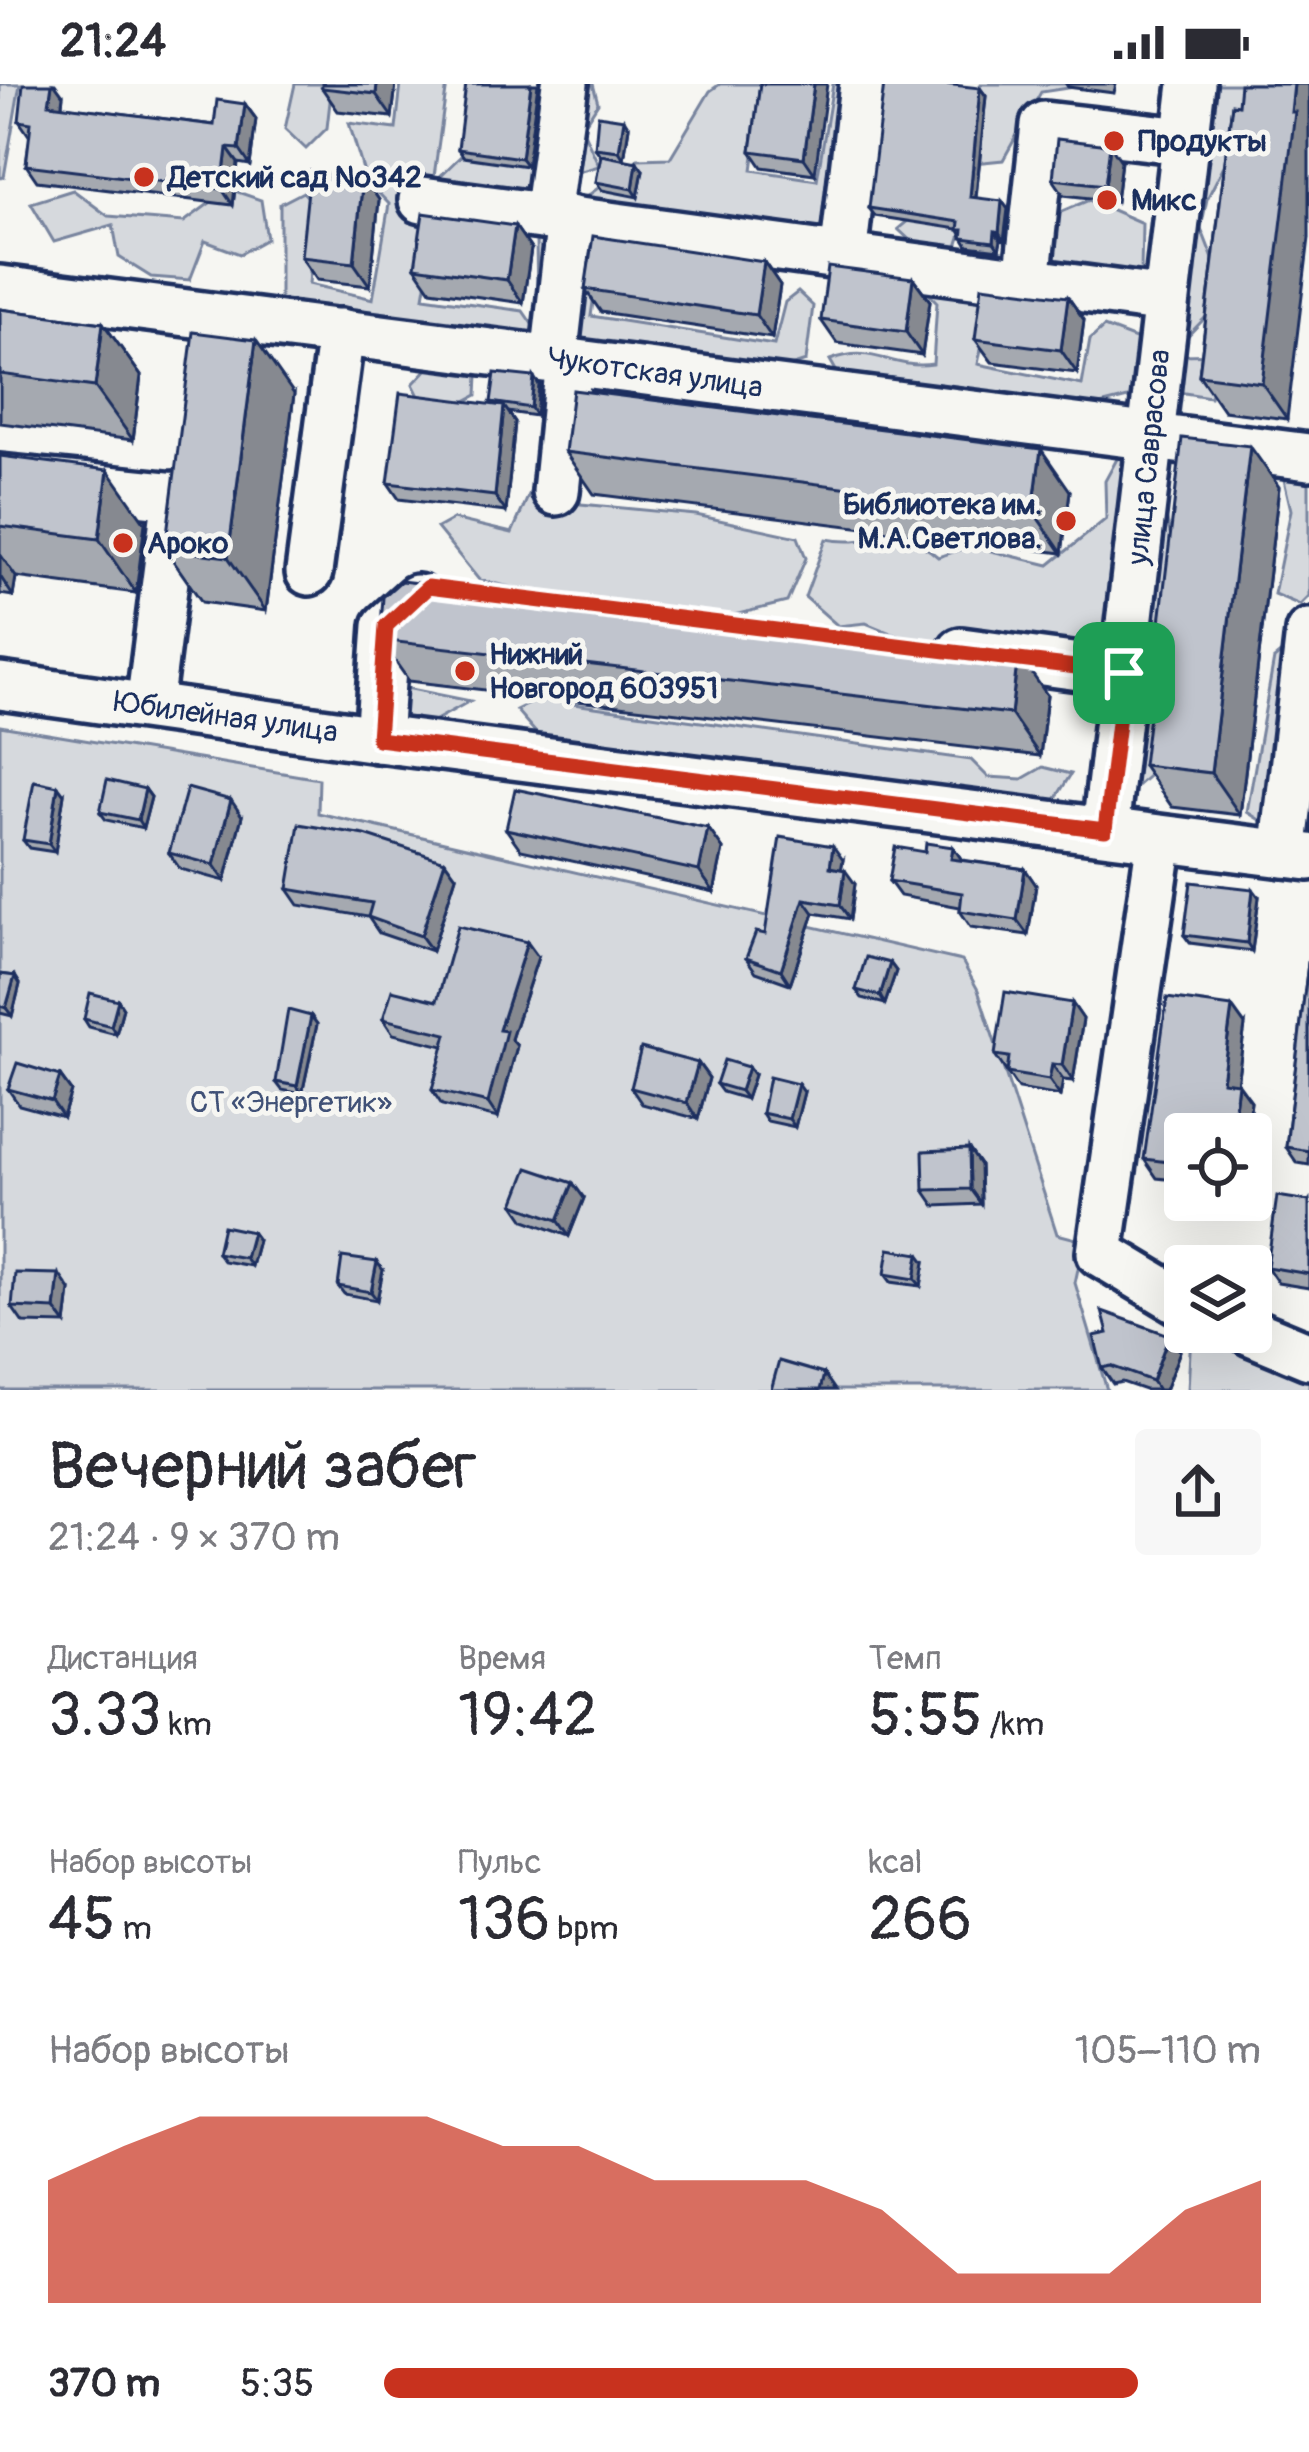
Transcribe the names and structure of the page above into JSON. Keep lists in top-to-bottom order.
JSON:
{
  "streets": {
    "street": ["Чукотская улица", "улица Саврасова", "Юбилейная улица"]
  },
  "crossings": [
    ["Чукотская улица", "улица Саврасова"],
    ["улица Саврасова", "Юбилейная улица"]
  ],
  "parks": ["СТ «Энергетик»"],
  "places": [
    "Продукты",
    "Детский сад №342",
    "Микс",
    "Библиотека им. М.А.Светлова.",
    "Ароко",
    "Нижний Новгород 603951"
  ],
  "page": {
    "status": "21:24",
    "heading": ["Вечерний забег", "21:24 · 9 × 370 m"],
    "stats": [
      ["Дистанция", "3.33 km"],
      ["Время", "19:42"],
      ["Темп", "5:55 /km"],
      ["Набор высоты", "45 m"],
      ["Пульс", "136 bpm"],
      ["kcal", "266"]
    ],
    "chart": ["Набор высоты", "105–110 m"],
    "list": [
      {
        "name": "370 m",
        "note": "5:35"
      }
    ]
  }
}
